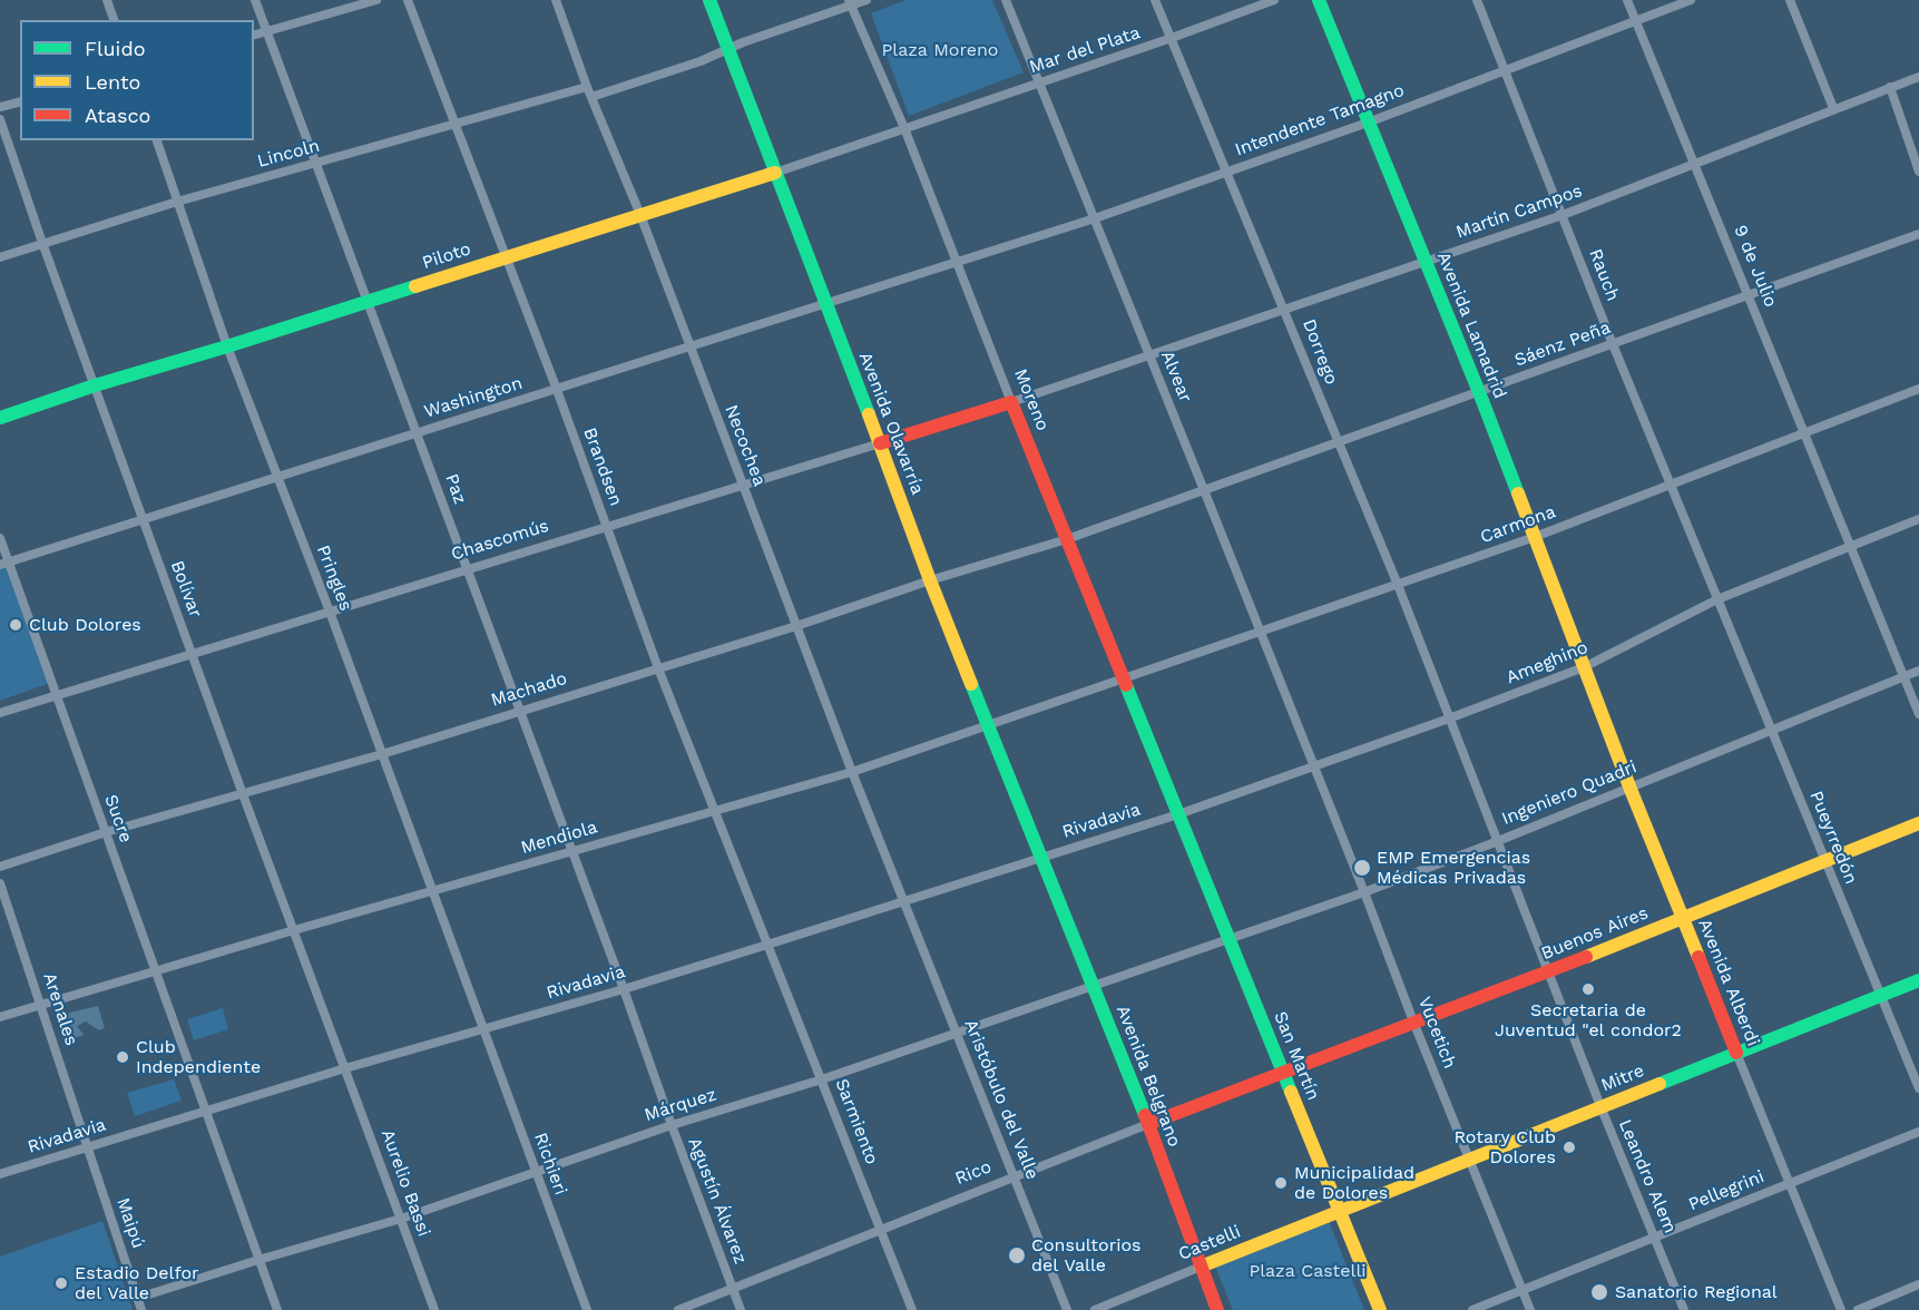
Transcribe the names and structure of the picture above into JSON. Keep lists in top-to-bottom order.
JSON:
{
  "streets": {
    "main road": [
      "Piloto",
      "Avenida Lamadrid",
      "Moreno",
      "Avenida Olavarría",
      "Chascomús",
      "Buenos Aires",
      "Avenida Alberdi",
      "San Martín",
      "Avenida Belgrano",
      "Mitre",
      "Rico",
      "Castelli"
    ],
    "street": [
      "Mar del Plata",
      "Intendente Tamagno",
      "Lincoln",
      "Martín Campos",
      "9 de Julio",
      "Rauch",
      "Sáenz Peña",
      "Dorrego",
      "Alvear",
      "Washington",
      "Necochea",
      "Brandsen",
      "Paz",
      "Carmona",
      "Pringles",
      "Bolívar",
      "Ameghino",
      "Machado",
      "Ingeniero Quadri",
      "Sucre",
      "Rivadavia",
      "Mendiola",
      "Pueyrredón",
      "Arenales",
      "Vucetich",
      "Aristóbulo del Valle",
      "Márquez",
      "Sarmiento",
      "Richieri",
      "Leandro Alem",
      "Aurelio Bassi",
      "Pellegrini",
      "Agustín Álvarez",
      "Maipú"
    ]
  },
  "crossings": [
    ["Mar del Plata", "Piloto"],
    ["Mar del Plata", "Dorrego"],
    ["Mar del Plata", "Alvear"],
    ["Mar del Plata", "Moreno"],
    ["Intendente Tamagno", "9 de Julio"],
    ["Intendente Tamagno", "Rauch"],
    ["Intendente Tamagno", "Avenida Lamadrid"],
    ["Intendente Tamagno", "Dorrego"],
    ["Intendente Tamagno", "Alvear"],
    ["Intendente Tamagno", "Washington"],
    ["Intendente Tamagno", "Moreno"],
    ["Lincoln", "Necochea"],
    ["Lincoln", "Brandsen"],
    ["Lincoln", "Paz"],
    ["Lincoln", "Pringles"],
    ["Lincoln", "Bolívar"],
    ["Martín Campos", "9 de Julio"],
    ["Martín Campos", "Rauch"],
    ["Martín Campos", "Avenida Lamadrid"],
    ["Martín Campos", "Dorrego"],
    ["Martín Campos", "Alvear"],
    ["Martín Campos", "Moreno"],
    ["Martín Campos", "Chascomús"],
    ["Piloto", "Moreno"],
    ["Piloto", "Avenida Olavarría"],
    ["Piloto", "Necochea"],
    ["Piloto", "Brandsen"],
    ["Piloto", "Paz"],
    ["Piloto", "Pringles"],
    ["Piloto", "Bolívar"],
    ["9 de Julio", "Sáenz Peña"],
    ["9 de Julio", "Carmona"],
    ["9 de Julio", "Ameghino"],
    ["9 de Julio", "Ingeniero Quadri"],
    ["Rauch", "Sáenz Peña"],
    ["Rauch", "Carmona"],
    ["Rauch", "Ameghino"],
    ["Rauch", "Pueyrredón"],
    ["Avenida Lamadrid", "Sáenz Peña"],
    ["Avenida Lamadrid", "Carmona"],
    ["Avenida Lamadrid", "Ameghino"],
    ["Avenida Lamadrid", "Avenida Alberdi"],
    ["Sáenz Peña", "Dorrego"],
    ["Sáenz Peña", "Alvear"],
    ["Sáenz Peña", "Moreno"],
    ["Sáenz Peña", "Machado"],
    ["Dorrego", "Carmona"],
    ["Dorrego", "Ameghino"],
    ["Dorrego", "Leandro Alem"],
    ["Alvear", "Carmona"],
    ["Alvear", "Ameghino"],
    ["Alvear", "Vucetich"],
    ["Washington", "Moreno"],
    ["Washington", "Avenida Olavarría"],
    ["Washington", "Necochea"],
    ["Washington", "Brandsen"],
    ["Washington", "Paz"],
    ["Washington", "Pringles"],
    ["Washington", "Bolívar"],
    ["Washington", "Sucre"],
    ["Moreno", "Carmona"],
    ["Moreno", "Chascomús"],
    ["Moreno", "Ameghino"],
    ["Moreno", "Machado"],
    ["Moreno", "Rivadavia"],
    ["Moreno", "Mendiola"],
    ["Moreno", "San Martín"],
    ["Avenida Olavarría", "Chascomús"],
    ["Avenida Olavarría", "Machado"],
    ["Avenida Olavarría", "Rivadavia"],
    ["Avenida Olavarría", "Mendiola"],
    ["Avenida Olavarría", "Avenida Belgrano"],
    ["Necochea", "Chascomús"],
    ["Necochea", "Machado"],
    ["Necochea", "Rivadavia"],
    ["Necochea", "Mendiola"],
    ["Necochea", "Aristóbulo del Valle"],
    ["Brandsen", "Chascomús"],
    ["Brandsen", "Machado"],
    ["Brandsen", "Rivadavia"],
    ["Brandsen", "Mendiola"],
    ["Brandsen", "Sarmiento"],
    ["Paz", "Chascomús"],
    ["Paz", "Machado"],
    ["Paz", "Rivadavia"],
    ["Paz", "Mendiola"],
    ["Paz", "Agustín Álvarez"],
    ["Carmona", "Mendiola"],
    ["Chascomús", "Pringles"],
    ["Chascomús", "Bolívar"],
    ["Chascomús", "Sucre"],
    ["Pringles", "Machado"],
    ["Pringles", "Rivadavia"],
    ["Pringles", "Mendiola"],
    ["Pringles", "Richieri"],
    ["Bolívar", "Machado"],
    ["Bolívar", "Rivadavia"],
    ["Bolívar", "Mendiola"],
    ["Bolívar", "Aurelio Bassi"],
    ["Ameghino", "Rivadavia"],
    ["Ameghino", "Pueyrredón"],
    ["Ameghino", "Avenida Alberdi"],
    ["Ameghino", "Vucetich"],
    ["Ameghino", "San Martín"],
    ["Ameghino", "Leandro Alem"],
    ["Machado", "Sucre"],
    ["Ingeniero Quadri", "Pueyrredón"],
    ["Ingeniero Quadri", "Avenida Alberdi"],
    ["Ingeniero Quadri", "Vucetich"],
    ["Ingeniero Quadri", "San Martín"],
    ["Ingeniero Quadri", "Márquez"],
    ["Ingeniero Quadri", "Leandro Alem"],
    ["Sucre", "Rivadavia"],
    ["Sucre", "Mendiola"],
    ["Sucre", "Márquez"],
    ["Rivadavia", "Arenales"],
    ["Rivadavia", "San Martín"],
    ["Rivadavia", "Avenida Belgrano"],
    ["Rivadavia", "Aristóbulo del Valle"],
    ["Rivadavia", "Sarmiento"],
    ["Rivadavia", "Richieri"],
    ["Rivadavia", "Aurelio Bassi"],
    ["Rivadavia", "Agustín Álvarez"],
    ["Rivadavia", "Maipú"],
    ["Mendiola", "Arenales"],
    ["Pueyrredón", "Buenos Aires"],
    ["Pueyrredón", "Mitre"],
    ["Buenos Aires", "Avenida Alberdi"],
    ["Buenos Aires", "Vucetich"],
    ["Buenos Aires", "San Martín"],
    ["Buenos Aires", "Rico"],
    ["Buenos Aires", "Leandro Alem"],
    ["Avenida Alberdi", "Mitre"],
    ["Avenida Alberdi", "Pellegrini"],
    ["Arenales", "Maipú"],
    ["Vucetich", "Mitre"],
    ["Vucetich", "Pellegrini"],
    ["San Martín", "Mitre"],
    ["San Martín", "Márquez"],
    ["San Martín", "Rico"],
    ["San Martín", "Castelli"],
    ["Avenida Belgrano", "Márquez"],
    ["Avenida Belgrano", "Rico"],
    ["Avenida Belgrano", "Castelli"],
    ["Mitre", "Leandro Alem"],
    ["Mitre", "Castelli"],
    ["Aristóbulo del Valle", "Márquez"],
    ["Aristóbulo del Valle", "Rico"],
    ["Márquez", "Sarmiento"],
    ["Márquez", "Richieri"],
    ["Márquez", "Aurelio Bassi"],
    ["Márquez", "Agustín Álvarez"],
    ["Márquez", "Maipú"],
    ["Sarmiento", "Rico"],
    ["Rico", "Agustín Álvarez"],
    ["Leandro Alem", "Pellegrini"]
  ],
  "parks": ["Plaza Moreno", "Plaza Castelli"],
  "places": [
    "Club Dolores",
    "EMP Emergencias Médicas Privadas",
    "Secretaria de Juventud \"el condor2",
    "Club Independiente",
    "Rotary Club Dolores",
    "Municipalidad de Dolores",
    "Consultorios del Valle",
    "Estadio Delfor del Valle",
    "Sanatorio Regional"
  ],
  "legend": ["Fluido", "Lento", "Atasco"]
}
